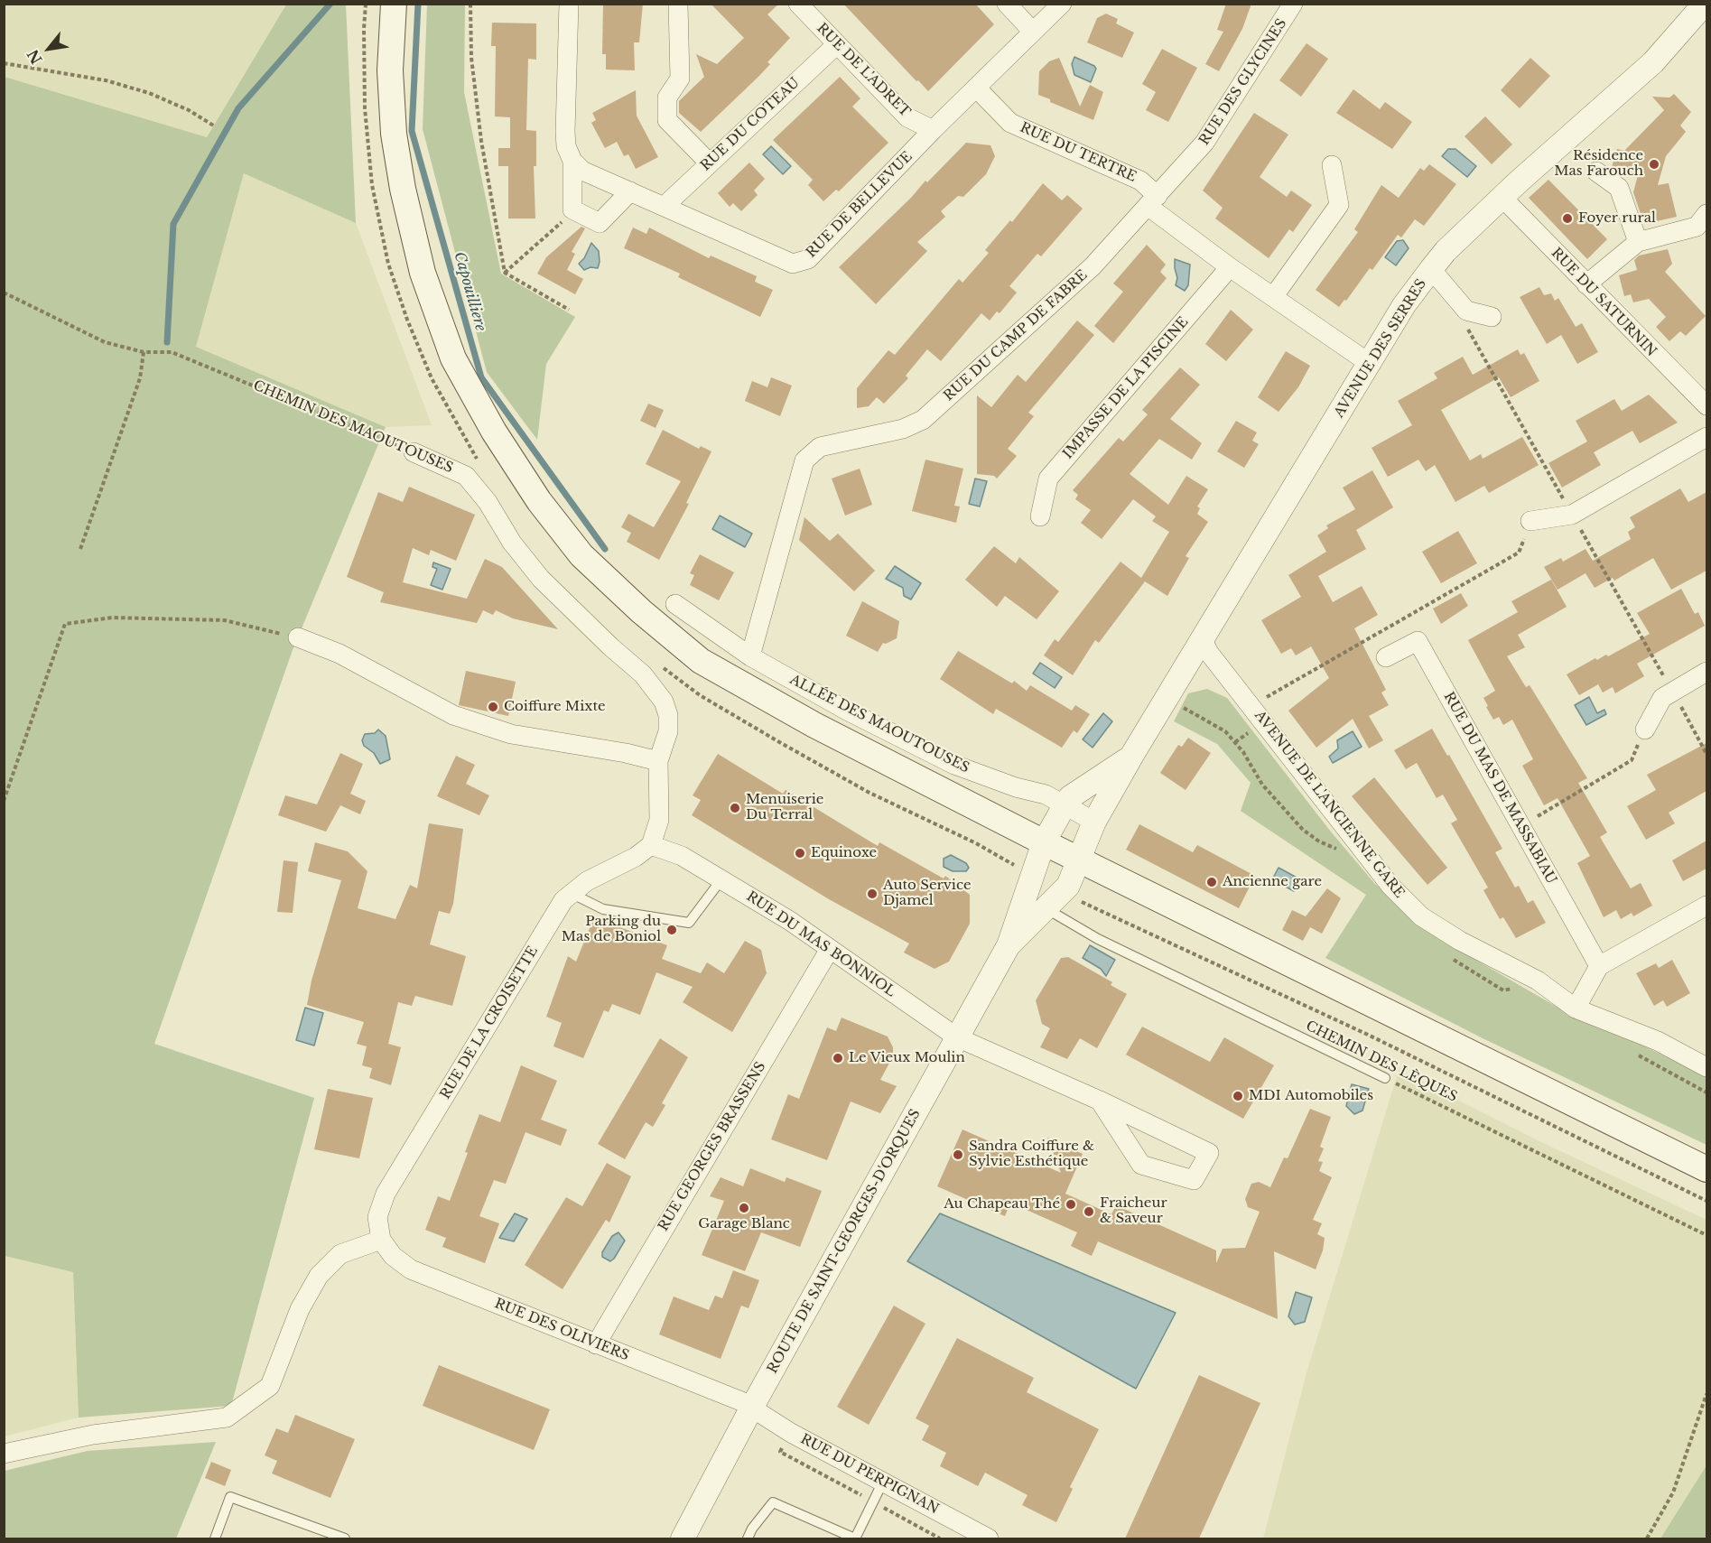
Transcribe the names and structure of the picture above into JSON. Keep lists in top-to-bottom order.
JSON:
{
  "streets": {
    "street": [
      "RUE DE L'ADRET",
      "RUE DES GLYCINES",
      "RUE DU COTEAU",
      "RUE DU TERTRE",
      "RUE DE BELLEVUE",
      "RUE DU SATURNIN",
      "RUE DU CAMP DE FABRE",
      "AVENUE DES SERRES",
      "IMPASSE DE LA PISCINE",
      "CHEMIN DES MAOUTOUSES",
      "ALLÉE DES MAOUTOUSES",
      "RUE DU MAS DE MASSABIAU",
      "AVENUE DE L'ANCIENNE GARE",
      "RUE DU MAS BONNIOL",
      "RUE DE LA CROISETTE",
      "RUE GEORGES BRASSENS",
      "ROUTE DE SAINT-GEORGES-D'ORQUES",
      "RUE DES OLIVIERS",
      "RUE DU PERPIGNAN"
    ],
    "lane": ["CHEMIN DES LÈQUES"]
  },
  "crossings": [
    ["RUE DE L'ADRET", "RUE DU COTEAU"],
    ["RUE DE L'ADRET", "RUE DE BELLEVUE"],
    ["RUE DES GLYCINES", "RUE DU TERTRE"],
    ["RUE DES GLYCINES", "RUE DU CAMP DE FABRE"],
    ["RUE DU COTEAU", "RUE DE BELLEVUE"],
    ["RUE DU TERTRE", "RUE DE BELLEVUE"],
    ["RUE DU TERTRE", "RUE DU CAMP DE FABRE"],
    ["RUE DU SATURNIN", "AVENUE DES SERRES"],
    ["RUE DU CAMP DE FABRE", "ALLÉE DES MAOUTOUSES"],
    ["AVENUE DES SERRES", "ALLÉE DES MAOUTOUSES"],
    ["AVENUE DES SERRES", "AVENUE DE L'ANCIENNE GARE"],
    ["AVENUE DES SERRES", "ROUTE DE SAINT-GEORGES-D'ORQUES"],
    ["CHEMIN DES MAOUTOUSES", "RUE DU MAS BONNIOL"],
    ["CHEMIN DES MAOUTOUSES", "RUE DE LA CROISETTE"],
    ["RUE DU MAS BONNIOL", "RUE DE LA CROISETTE"],
    ["RUE DU MAS BONNIOL", "RUE GEORGES BRASSENS"],
    ["RUE DU MAS BONNIOL", "ROUTE DE SAINT-GEORGES-D'ORQUES"],
    ["RUE DE LA CROISETTE", "RUE DES OLIVIERS"],
    ["CHEMIN DES LÈQUES", "ROUTE DE SAINT-GEORGES-D'ORQUES"],
    ["RUE GEORGES BRASSENS", "RUE DES OLIVIERS"],
    ["ROUTE DE SAINT-GEORGES-D'ORQUES", "RUE DES OLIVIERS"],
    ["ROUTE DE SAINT-GEORGES-D'ORQUES", "RUE DU PERPIGNAN"],
    ["RUE DES OLIVIERS", "RUE DU PERPIGNAN"]
  ],
  "water": ["Capouilliere"],
  "places": [
    "Résidence Mas Farouch",
    "Foyer rural",
    "Coiffure Mixte",
    "Menuiserie Du Terral",
    "Equinoxe",
    "Ancienne gare",
    "Auto Service Djamel",
    "Parking du Mas de Boniol",
    "Le Vieux Moulin",
    "MDI Automobiles",
    "Sandra Coiffure & Sylvie Esthétique",
    "Au Chapeau Thé",
    "Garage Blanc",
    "Fraicheur & Saveur"
  ],
  "north": "bottom left"
}
